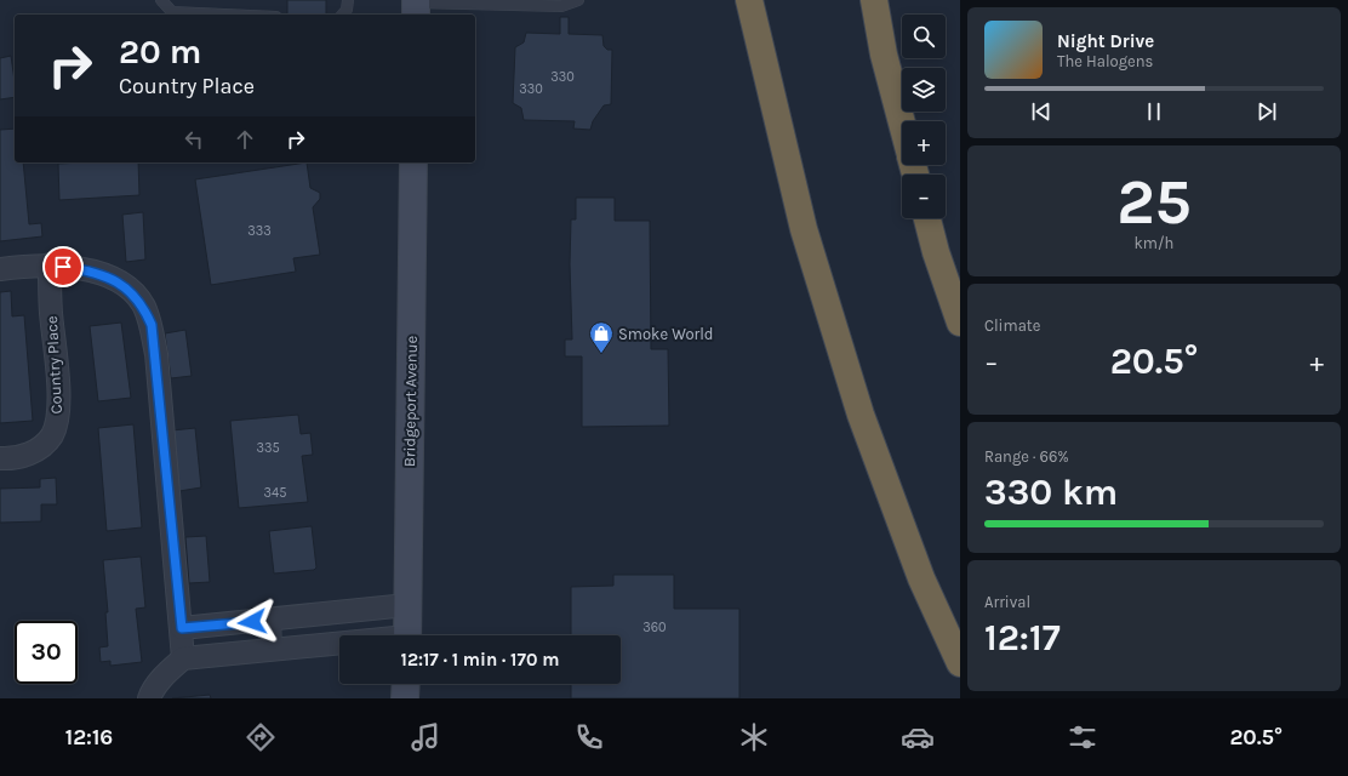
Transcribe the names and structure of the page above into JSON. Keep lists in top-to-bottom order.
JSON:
{
  "streets": {
    "main road": ["Bridgeport Avenue"],
    "street": ["Country Place"]
  },
  "places": {
    "shop": ["Smoke World"]
  },
  "house_numbers": [
    "330",
    "330",
    "333",
    "335",
    "345",
    "360"
  ],
  "page": {
    "map_buttons": ["+", "−"],
    "turn": ["20 m", "Country Place"],
    "song": ["Night Drive", "The Halogens"],
    "tile": [
      ["25", "km/h"],
      "Climate",
      ["Range · 66%", "330 km"],
      ["Arrival", "12:17"]
    ],
    "heat": ["−", "20.5°", "+"],
    "limit": "30",
    "trip": "12:17 · 1 min · 170 m",
    "tabs": ["12:16", "20.5°"]
  }
}
